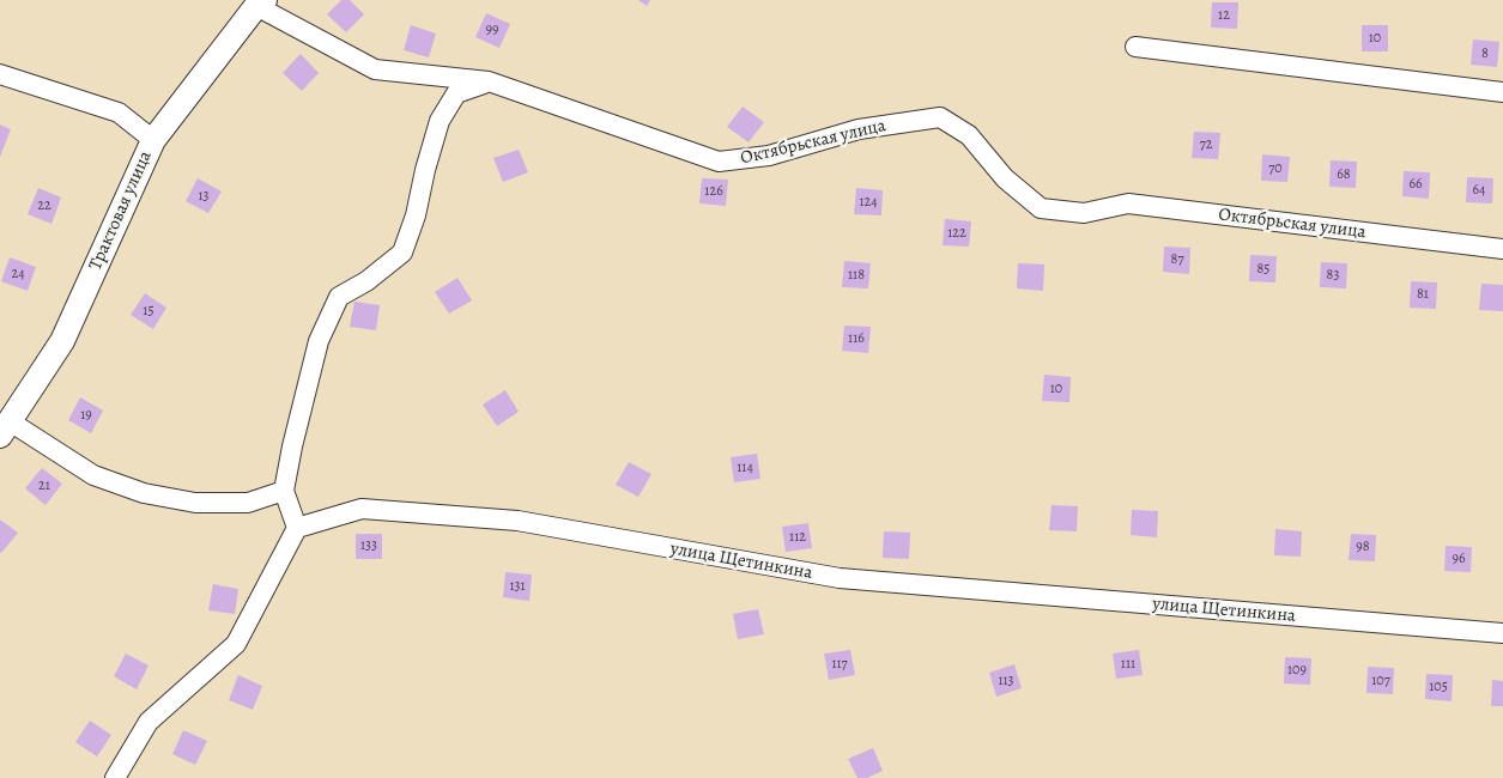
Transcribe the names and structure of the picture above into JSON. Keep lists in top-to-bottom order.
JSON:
{
  "streets": {
    "street": ["Октябрьская улица", "Трактовая улица", "улица Щетинкина"]
  },
  "crossings": [
    ["Октябрьская улица", "Трактовая улица"]
  ],
  "house_numbers": [
    "12",
    "99",
    "10",
    "8",
    "72",
    "70",
    "68",
    "66",
    "64",
    "126",
    "13",
    "124",
    "22",
    "122",
    "87",
    "85",
    "24",
    "118",
    "83",
    "81",
    "15",
    "116",
    "10",
    "19",
    "114",
    "21",
    "112",
    "133",
    "98",
    "96",
    "131",
    "117",
    "111",
    "109",
    "113",
    "107",
    "105"
  ]
}
